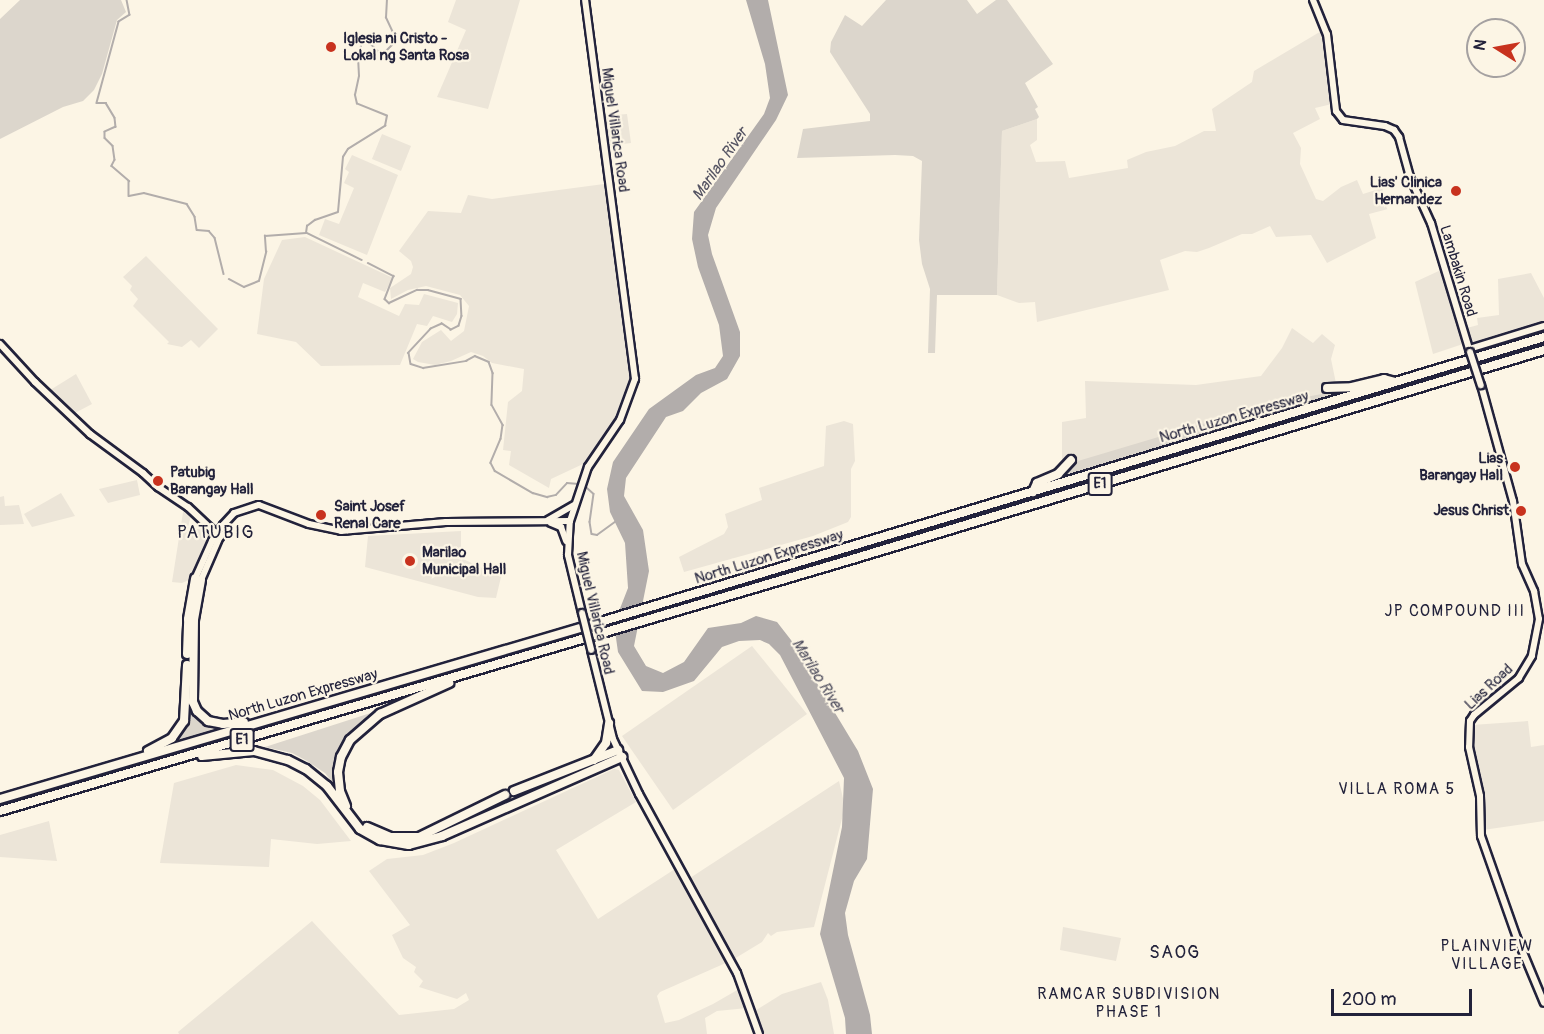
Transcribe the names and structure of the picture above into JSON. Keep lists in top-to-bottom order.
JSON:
{
  "streets": {
    "highway": ["North Luzon Expressway", "E1"],
    "main road": ["Miguel Villarica Road", "Lambakin Road", "Lias Road"]
  },
  "crossings": [
    ["Lambakin Road", "Lias Road"]
  ],
  "districts": [
    "PATUBIG",
    "JP COMPOUND III",
    "VILLA ROMA 5",
    "PLAINVIEW VILLAGE",
    "SAOG",
    "RAMCAR SUBDIVISION PHASE 1"
  ],
  "water": ["Marilao River"],
  "places": [
    "Iglesia ni Cristo - Lokal ng Santa Rosa",
    "Lias' Clinica Hernandez",
    "Lias Barangay Hall",
    "Patubig Barangay Hall",
    "Jesus Christ",
    "Saint Josef Renal Care",
    "Marilao Municipal Hall"
  ],
  "scale_bar": "200 m",
  "north": "left"
}
